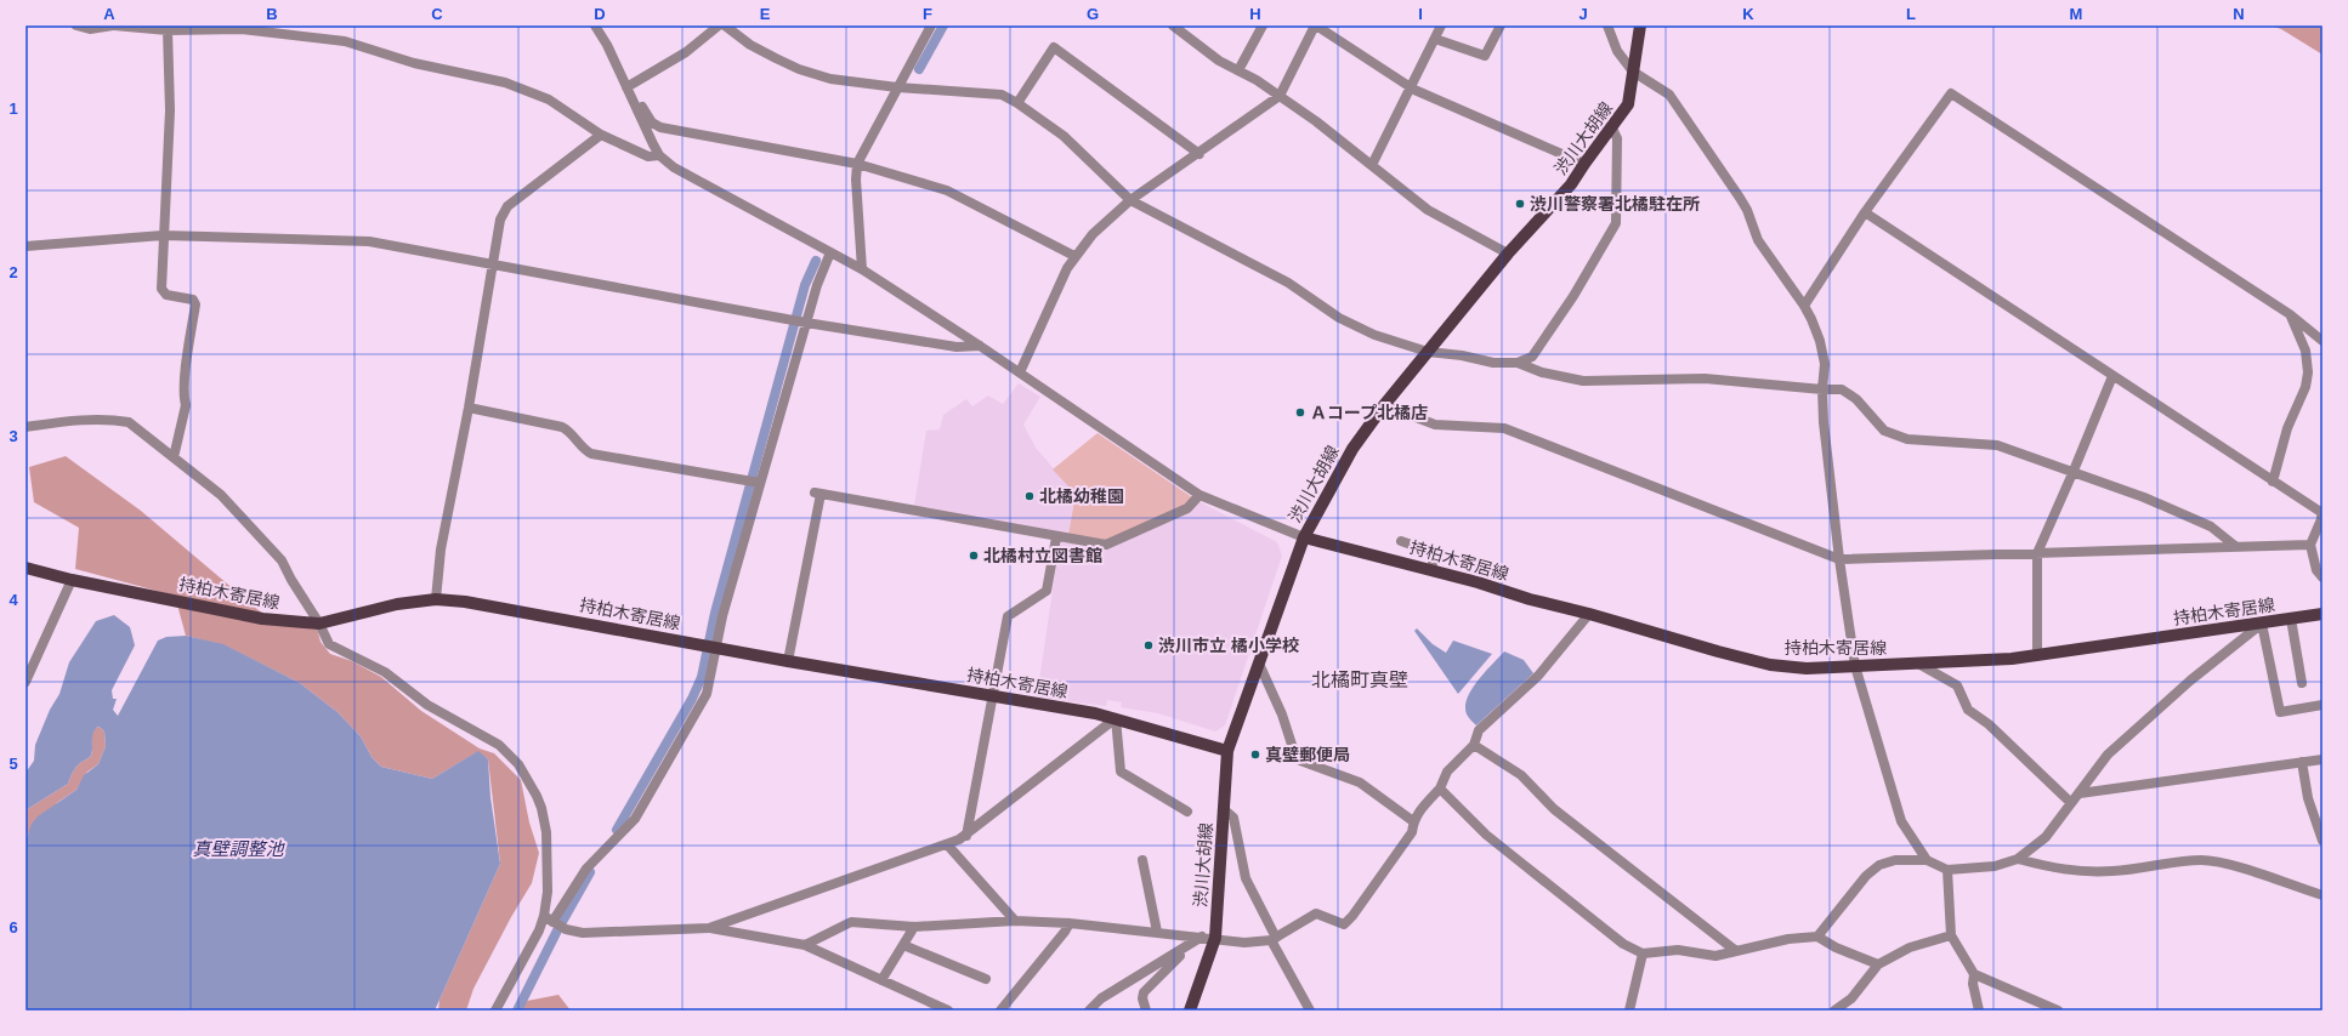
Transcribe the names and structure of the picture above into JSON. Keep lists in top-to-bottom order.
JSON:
{
  "streets": {
    "main road": ["渋川大胡線", "持柏木寄居線"]
  },
  "crossings": [
    ["渋川大胡線", "持柏木寄居線"]
  ],
  "districts": ["北橘町真壁"],
  "water": ["真壁調整池"],
  "places": [
    "渋川警察署北橘駐在所",
    "Ａコープ北橘店",
    "北橘幼稚園",
    "北橘村立図書館",
    "渋川市立 橘小学校",
    "真壁郵便局"
  ],
  "grid": {
    "columns": [
      "A",
      "B",
      "C",
      "D",
      "E",
      "F",
      "G",
      "H",
      "I",
      "J",
      "K",
      "L",
      "M",
      "N"
    ],
    "rows": [
      "1",
      "2",
      "3",
      "4",
      "5",
      "6"
    ]
  }
}
